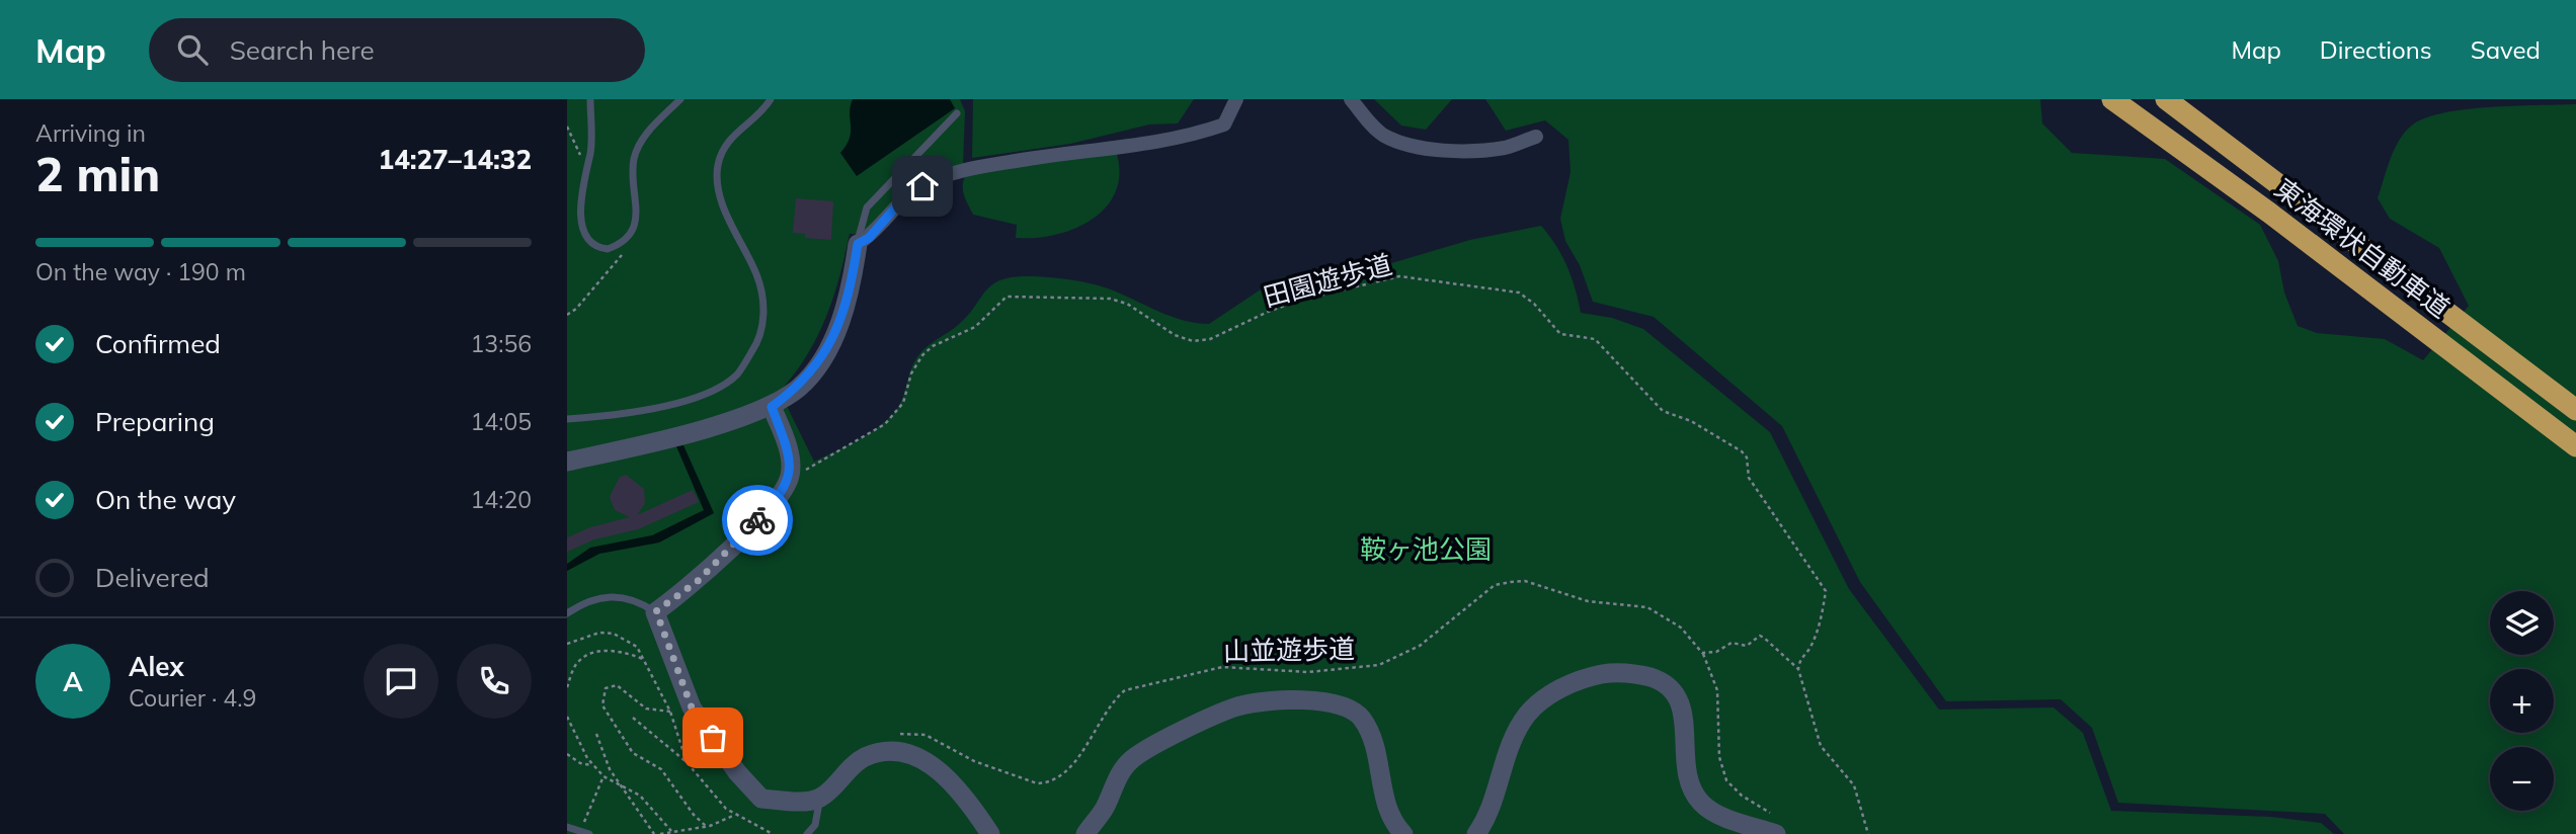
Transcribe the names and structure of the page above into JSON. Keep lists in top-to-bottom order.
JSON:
{
  "streets": {
    "highway": ["東海環状自動車道"],
    "path": ["田園遊歩道", "山並遊歩道"]
  },
  "parks": ["鞍ヶ池公園"],
  "page": {
    "header": "Map",
    "search": "Search here",
    "nav": ["Map", "Directions", "Saved"],
    "heading": ["2 min", "Arriving in", "14:27–14:32"],
    "panel": ["Alex", "Courier · 4.9"],
    "bar": "On the way · 190 m",
    "list": [
      ["Confirmed", "13:56"],
      ["Preparing", "14:05"],
      ["On the way", "14:20"],
      "Delivered"
    ],
    "map_buttons": ["+", "−"],
    "round": "A"
  }
}
